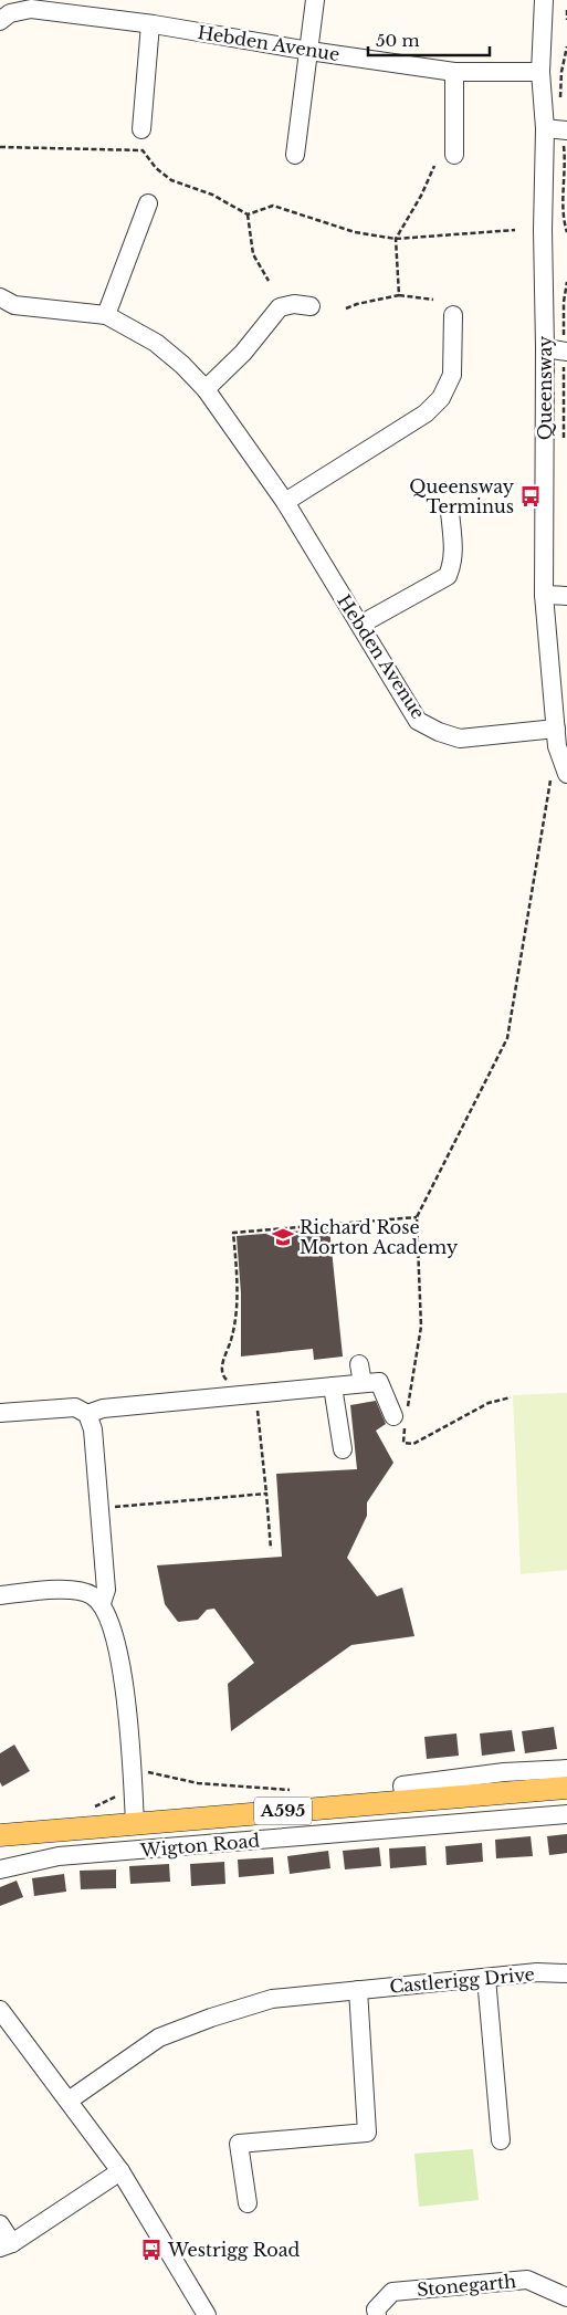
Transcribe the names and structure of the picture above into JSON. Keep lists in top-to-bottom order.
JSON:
{
  "streets": {
    "main road": ["A595", "Wigton Road"],
    "street": [
      "Hebden Avenue",
      "Queensway",
      "Castlerigg Drive",
      "Stonegarth"
    ]
  },
  "crossings": [
    ["Hebden Avenue", "Queensway"]
  ],
  "places": {
    "bus stop": ["Queensway Terminus", "Westrigg Road"],
    "school or university": ["Richard Rose Morton Academy"]
  },
  "scale_bar": "50 m"
}
